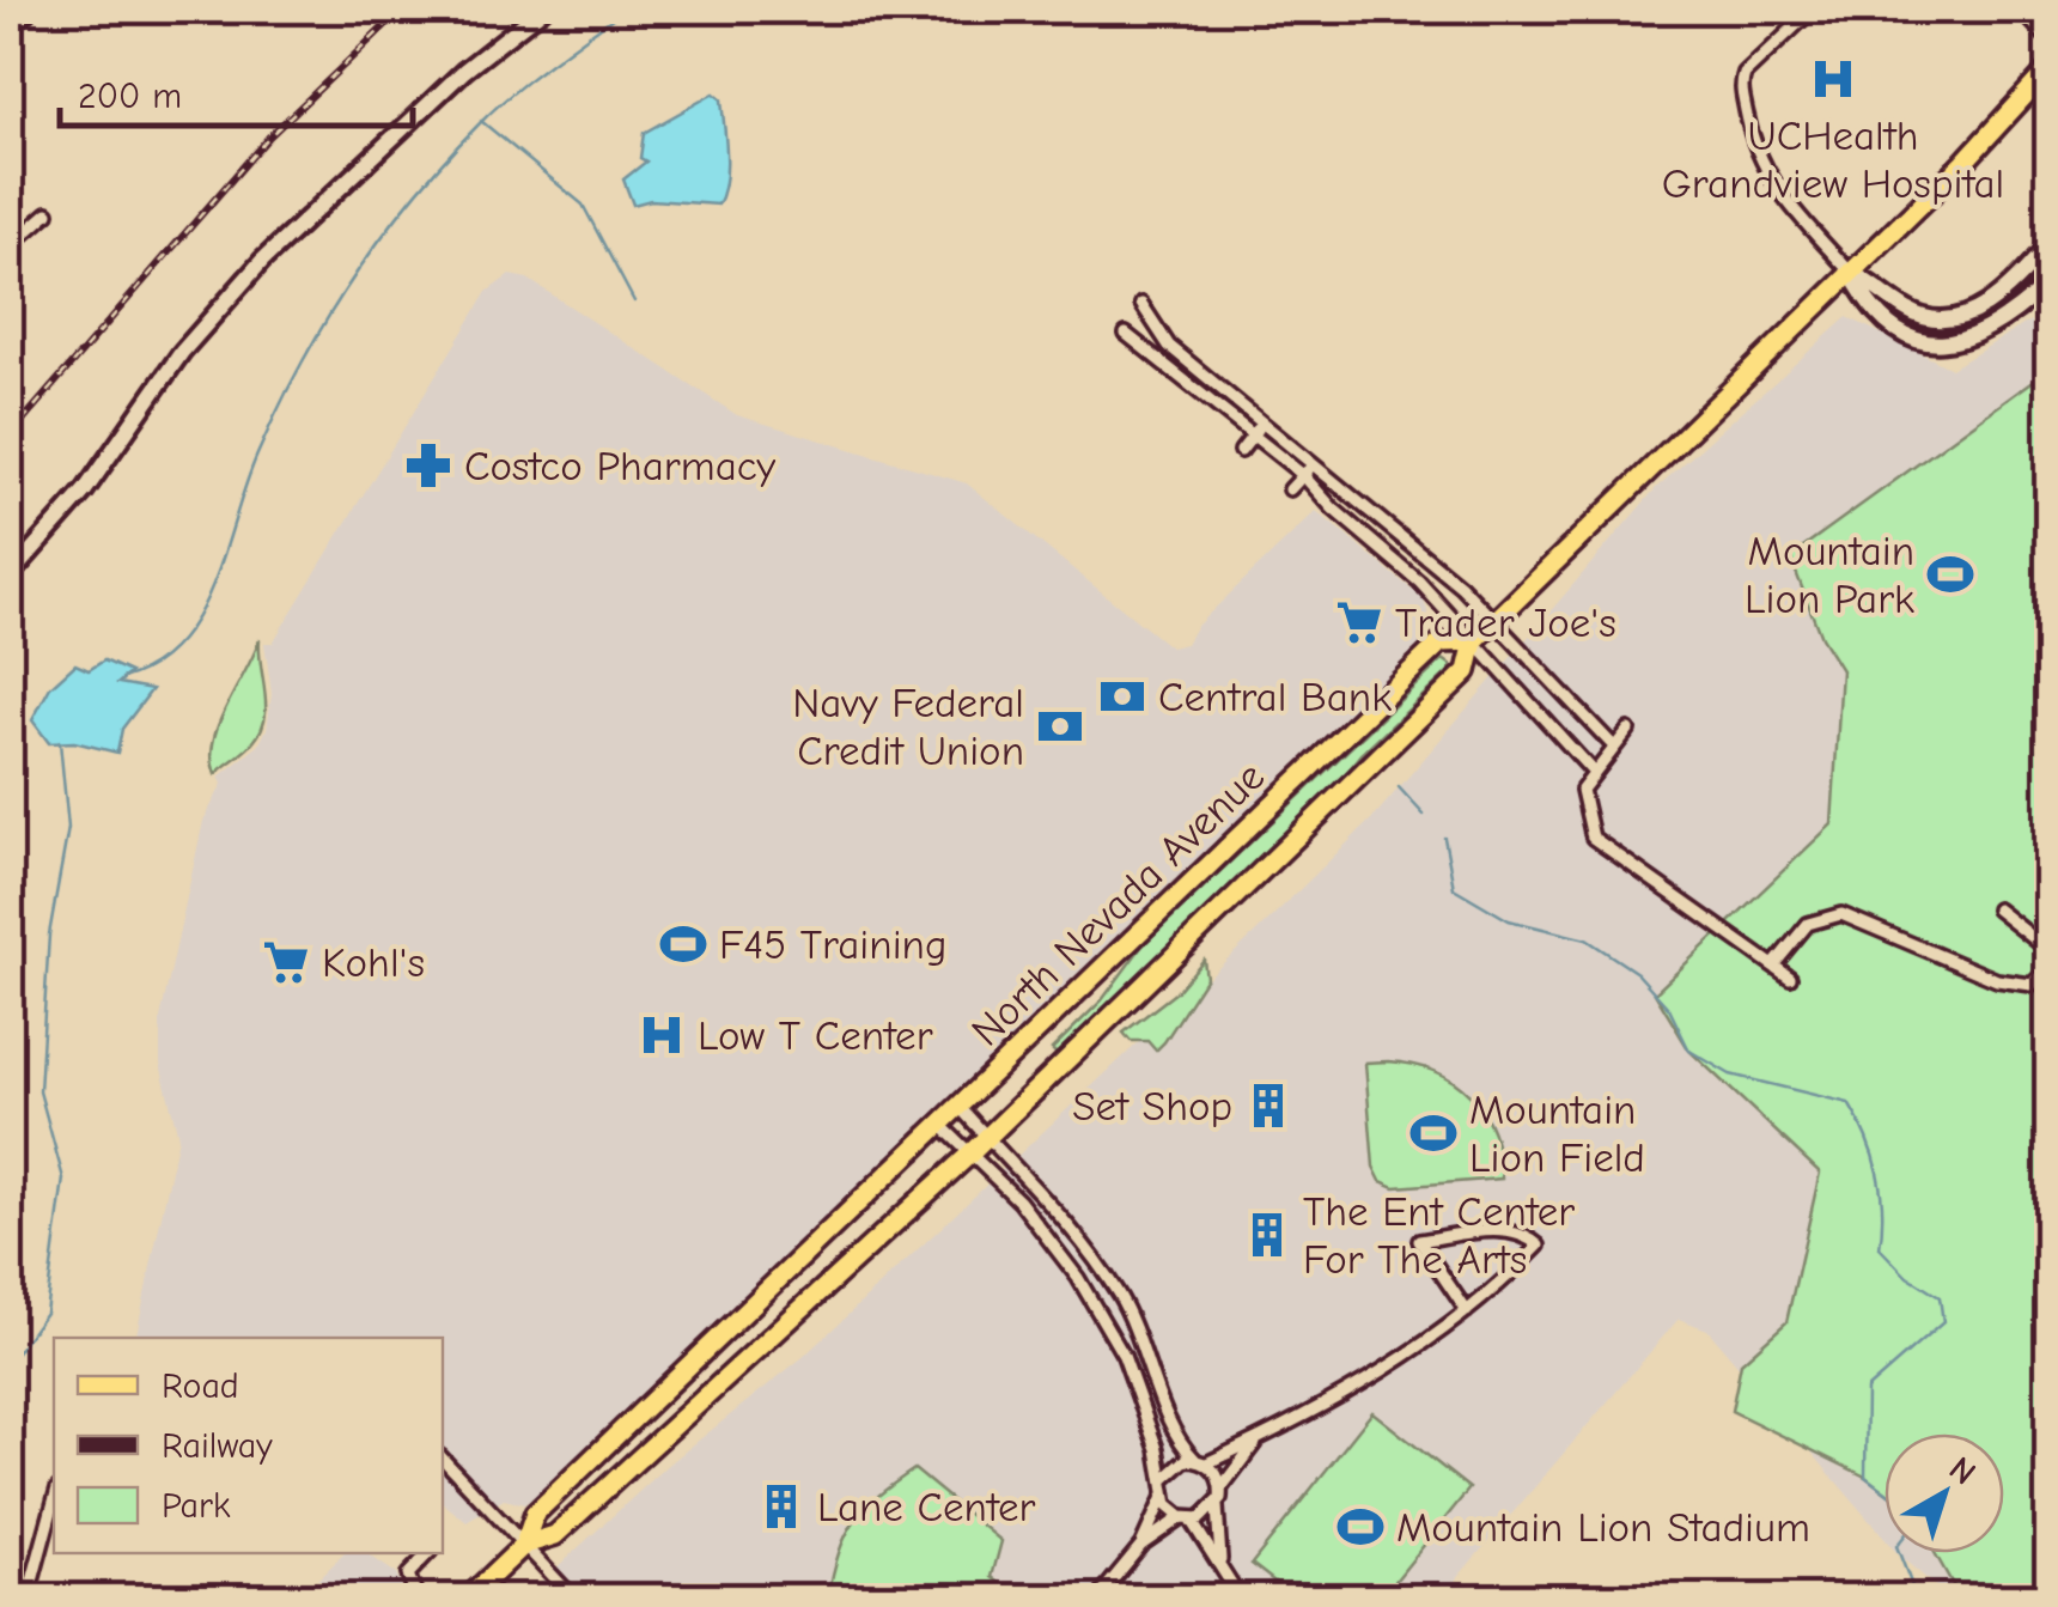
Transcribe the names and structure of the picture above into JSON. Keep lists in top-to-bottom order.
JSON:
{
  "streets": {
    "main road": ["North Nevada Avenue"]
  },
  "places": {
    "hospital": ["UCHealth Grandview Hospital", "Low T Center"],
    "pharmacy": ["Costco Pharmacy"],
    "sports": [
      "Mountain Lion Park",
      "F45 Training",
      "Mountain Lion Field",
      "Mountain Lion Stadium"
    ],
    "supermarket": ["Trader Joe's", "Kohl's"],
    "bank": ["Central Bank", "Navy Federal Credit Union"],
    "building": ["Set Shop", "The Ent Center For The Arts", "Lane Center"]
  },
  "legend": ["Road", "Railway", "Park"],
  "scale_bar": "200 m",
  "north": "top right"
}
